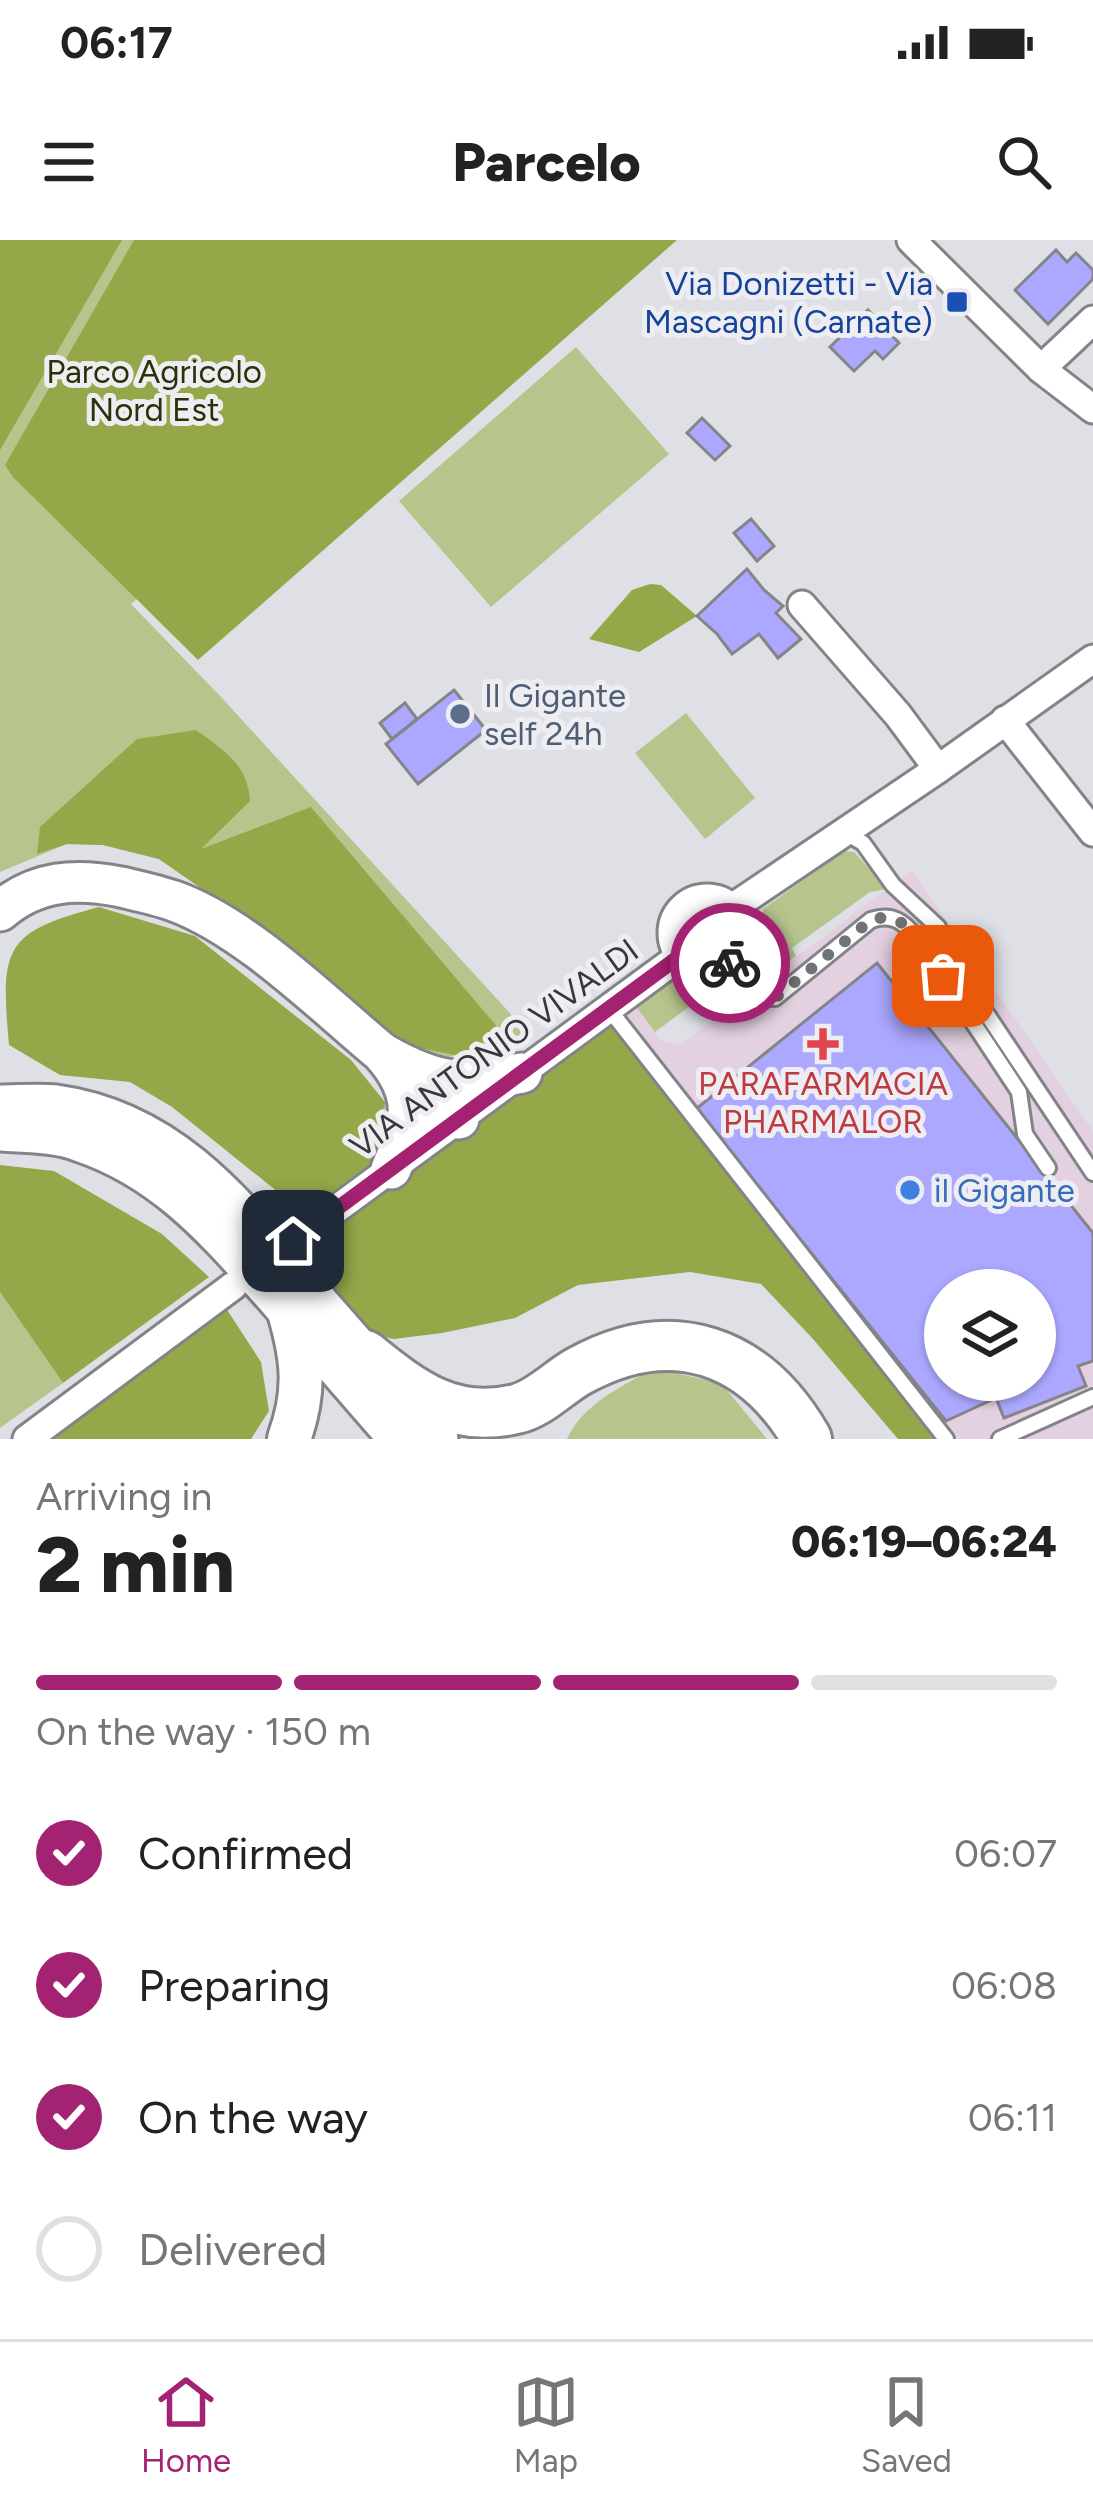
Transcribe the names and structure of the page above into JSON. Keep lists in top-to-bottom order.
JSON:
{
  "streets": {
    "street": ["VIA ANTONIO VIVALDI"]
  },
  "parks": ["Parco Agricolo Nord Est"],
  "places": {
    "transit": ["Via Donizetti - Via Mascagni (Carnate)"],
    "other": ["Il Gigante self 24h", "il Gigante"],
    "health": ["PARAFARMACIA PHARMALOR"]
  },
  "page": {
    "status": "06:17",
    "header": "Parcelo",
    "heading": ["2 min", "Arriving in", "06:19–06:24"],
    "bar": "On the way · 150 m",
    "list": [
      ["Confirmed", "06:07"],
      ["Preparing", "06:08"],
      ["On the way", "06:11"],
      "Delivered"
    ],
    "tabs": ["Home", "Map", "Saved"]
  }
}
